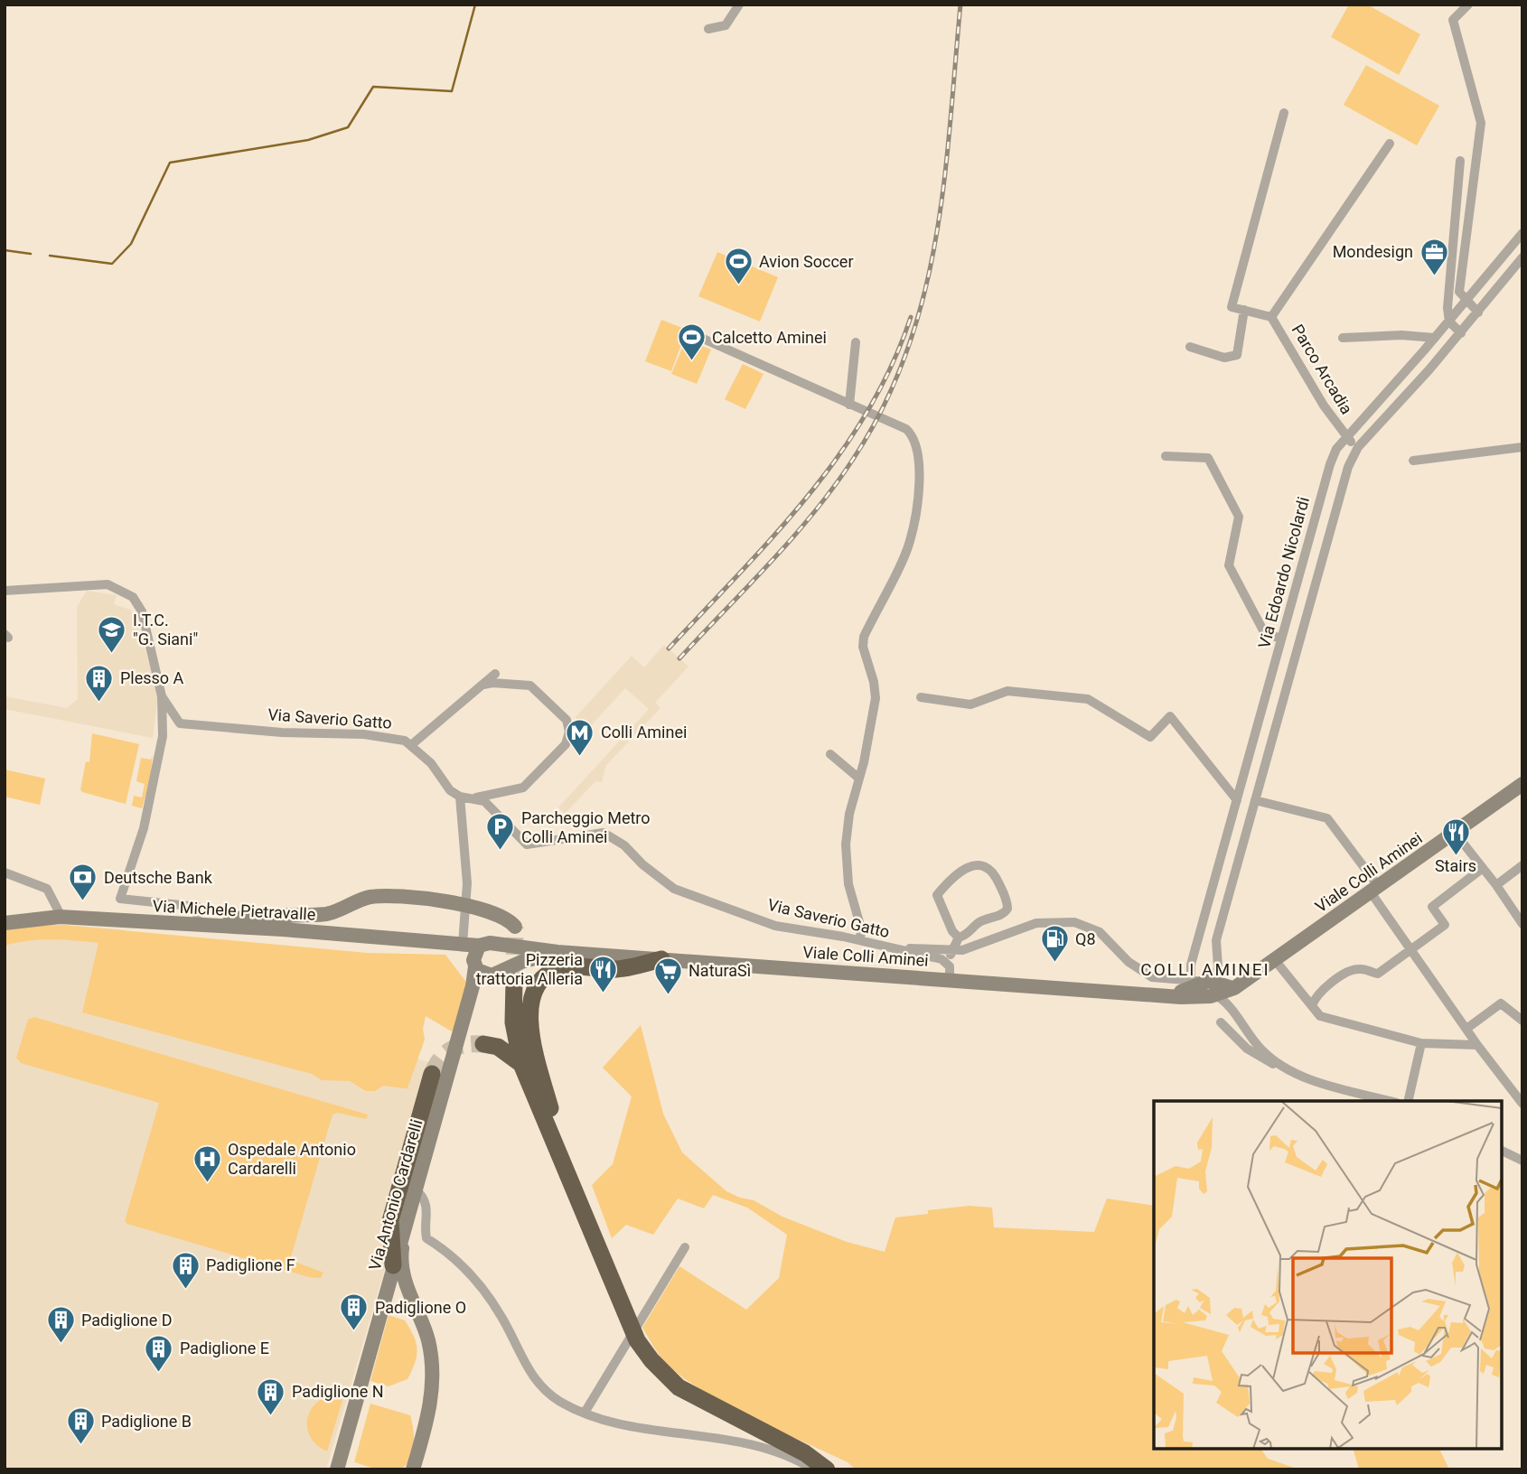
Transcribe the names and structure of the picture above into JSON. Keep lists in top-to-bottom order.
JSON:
{
  "streets": {
    "main road": ["Viale Colli Aminei", "Via Michele Pietravalle", "Via Antonio Cardarelli"],
    "street": ["Parco Arcadia", "Via Edoardo Nicolardi", "Via Saverio Gatto"]
  },
  "crossings": [
    ["Parco Arcadia", "Via Edoardo Nicolardi"],
    ["Via Edoardo Nicolardi", "Viale Colli Aminei"],
    ["Viale Colli Aminei", "Via Michele Pietravalle"]
  ],
  "districts": ["COLLI AMINEI"],
  "places": {
    "office": ["Mondesign"],
    "sports": ["Avion Soccer", "Calcetto Aminei"],
    "school or university": ["I.T.C. \"G. Siani\""],
    "building": [
      "Plesso A",
      "Padiglione F",
      "Padiglione O",
      "Padiglione D",
      "Padiglione E",
      "Padiglione N",
      "Padiglione B"
    ],
    "metro station": ["Colli Aminei"],
    "parking": ["Parcheggio Metro Colli Aminei"],
    "restaurant": ["Stairs", "Pizzeria trattoria Alleria"],
    "bank": ["Deutsche Bank"],
    "fuel station": ["Q8"],
    "supermarket": ["NaturaSì"],
    "hospital": ["Ospedale Antonio Cardarelli"]
  }
}
